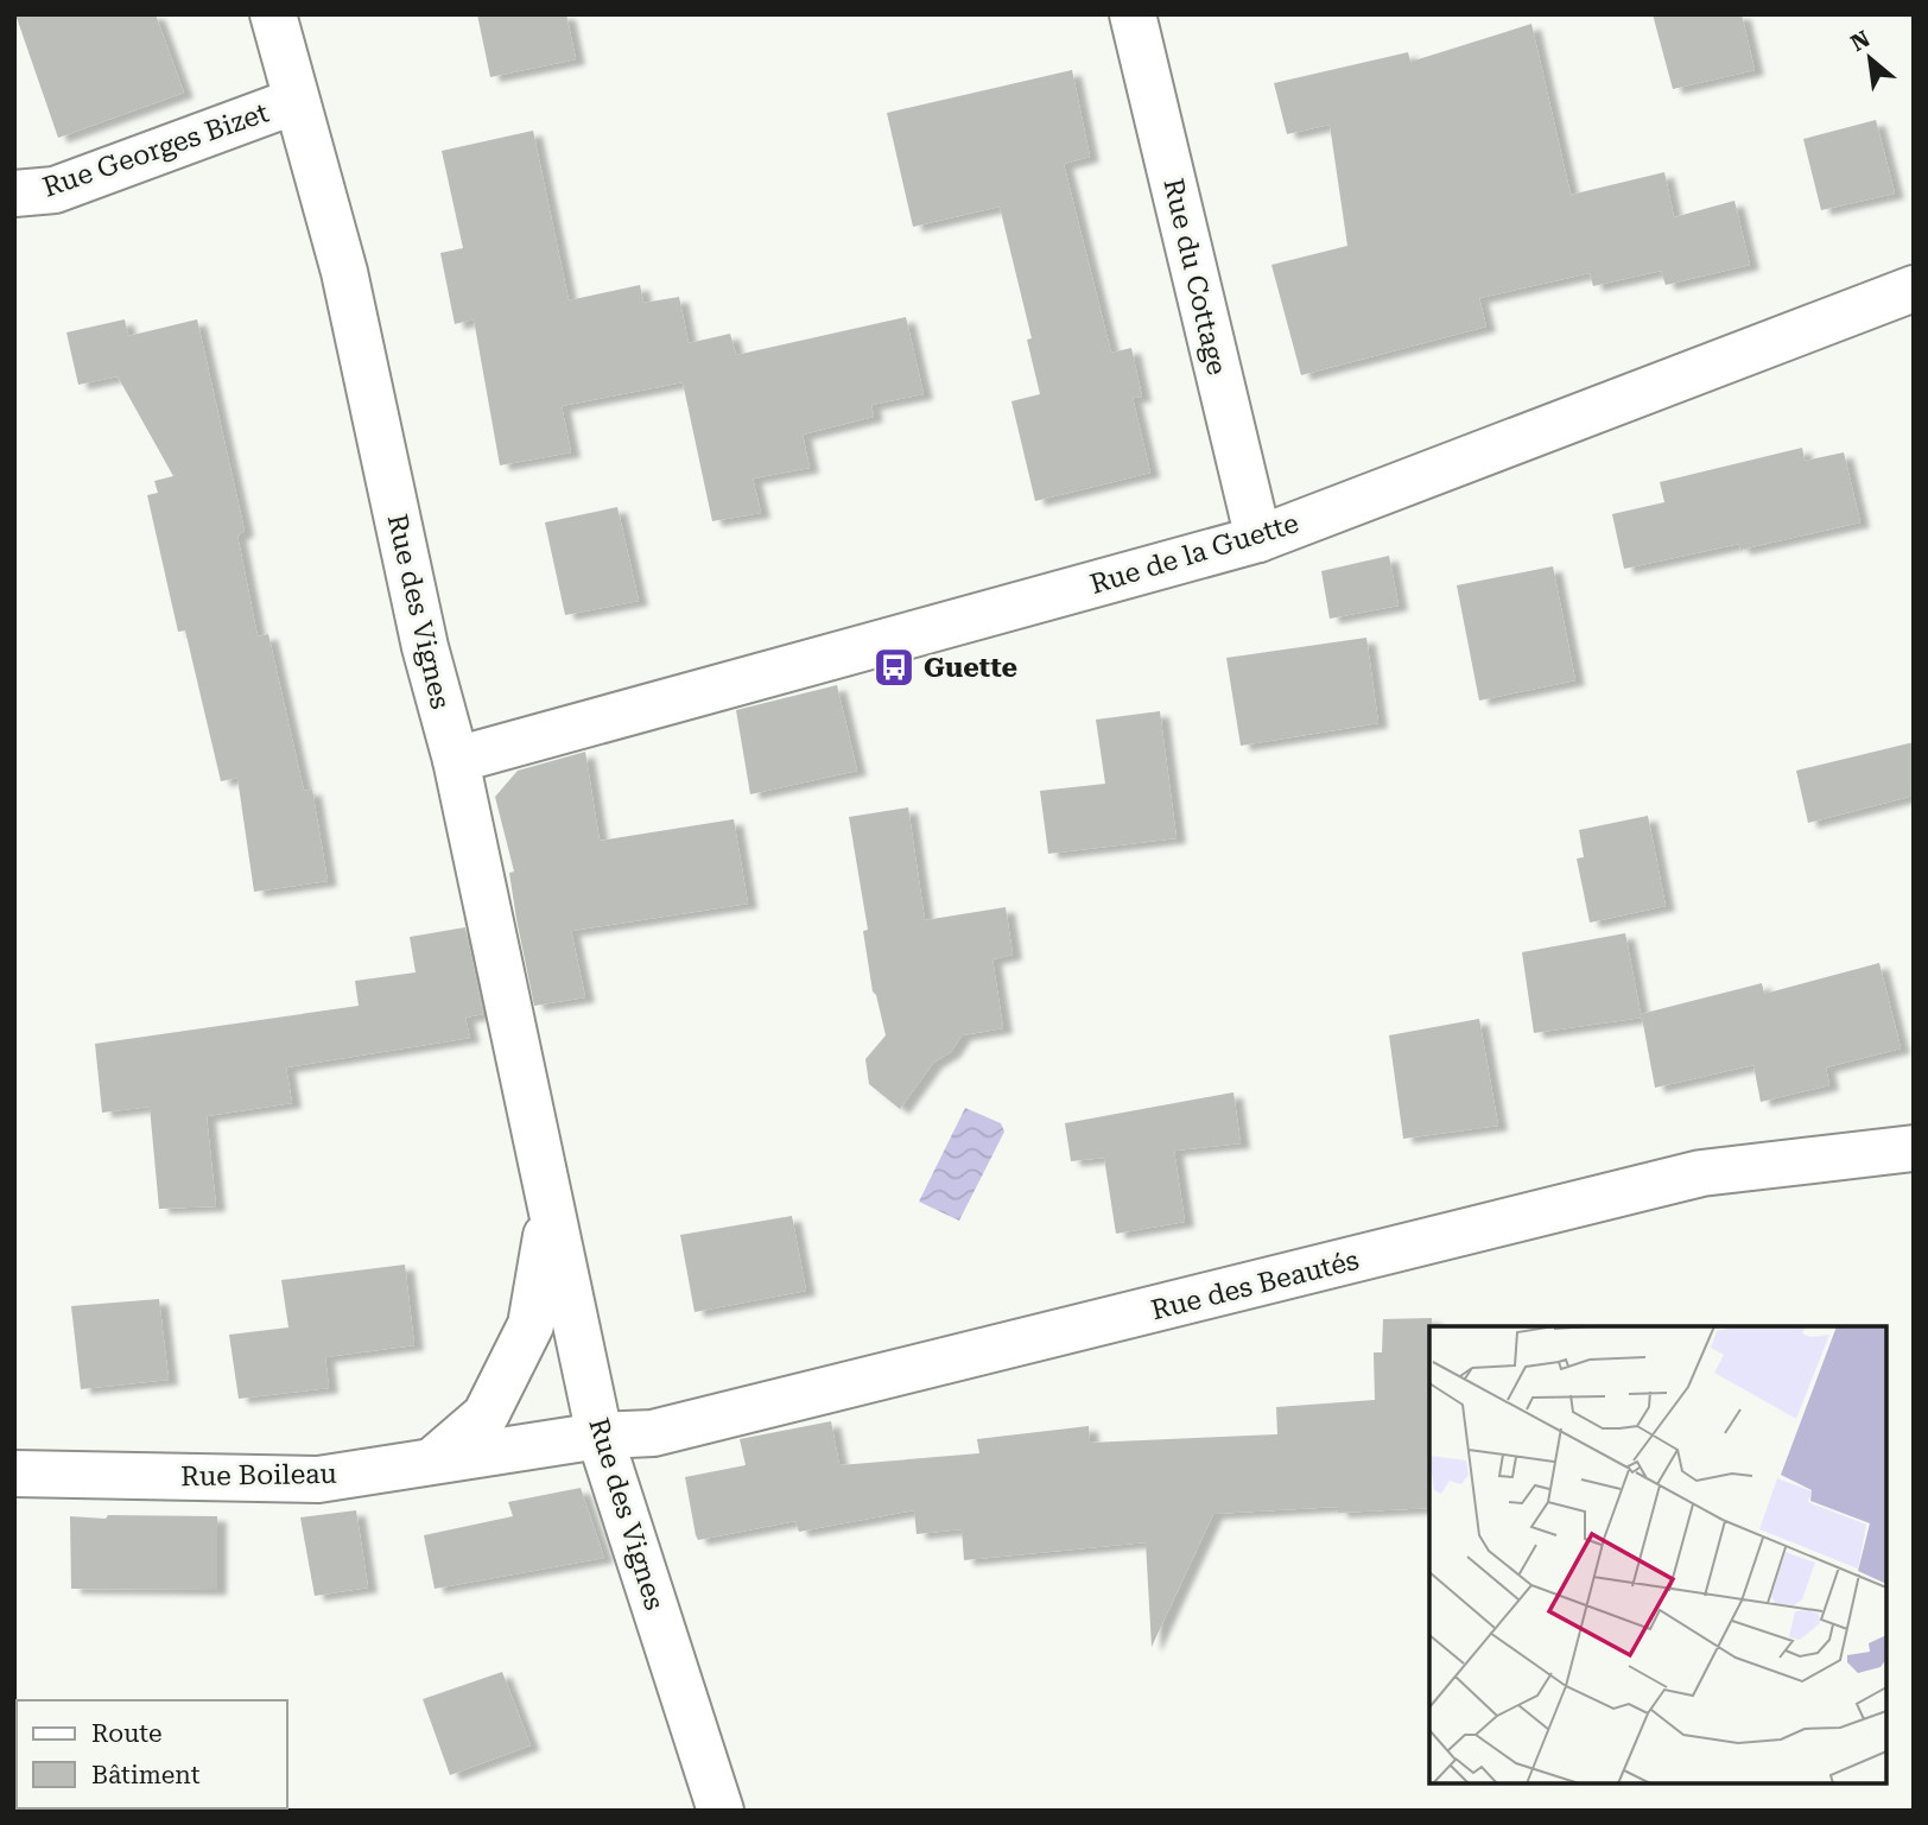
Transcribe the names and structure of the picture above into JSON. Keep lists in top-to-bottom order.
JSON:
{
  "streets": {
    "street": [
      "Rue Georges Bizet",
      "Rue du Cottage",
      "Rue de la Guette",
      "Rue des Vignes",
      "Rue des Beautés",
      "Rue Boileau"
    ]
  },
  "crossings": [
    ["Rue Georges Bizet", "Rue des Vignes"],
    ["Rue du Cottage", "Rue de la Guette"],
    ["Rue de la Guette", "Rue des Vignes"],
    ["Rue des Vignes", "Rue des Beautés"],
    ["Rue des Vignes", "Rue Boileau"],
    ["Rue des Beautés", "Rue Boileau"]
  ],
  "places": {
    "bus stop": ["Guette"]
  },
  "legend": ["Route", "Bâtiment"],
  "north": "top left"
}
